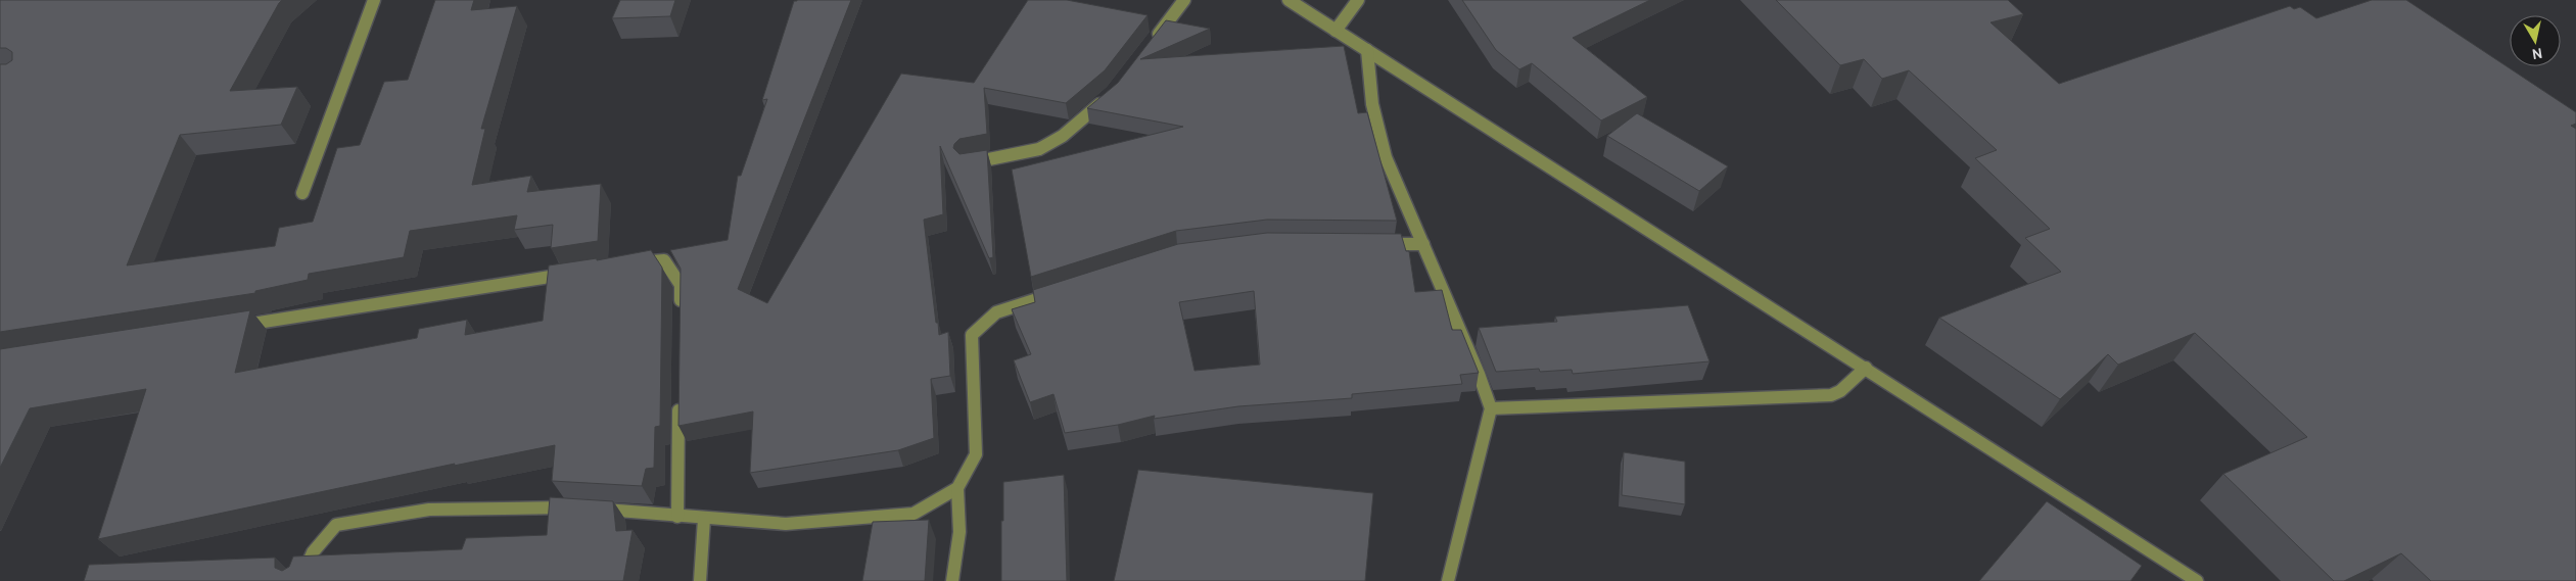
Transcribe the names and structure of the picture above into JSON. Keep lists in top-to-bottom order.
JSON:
{
  "north": "bottom"
}
